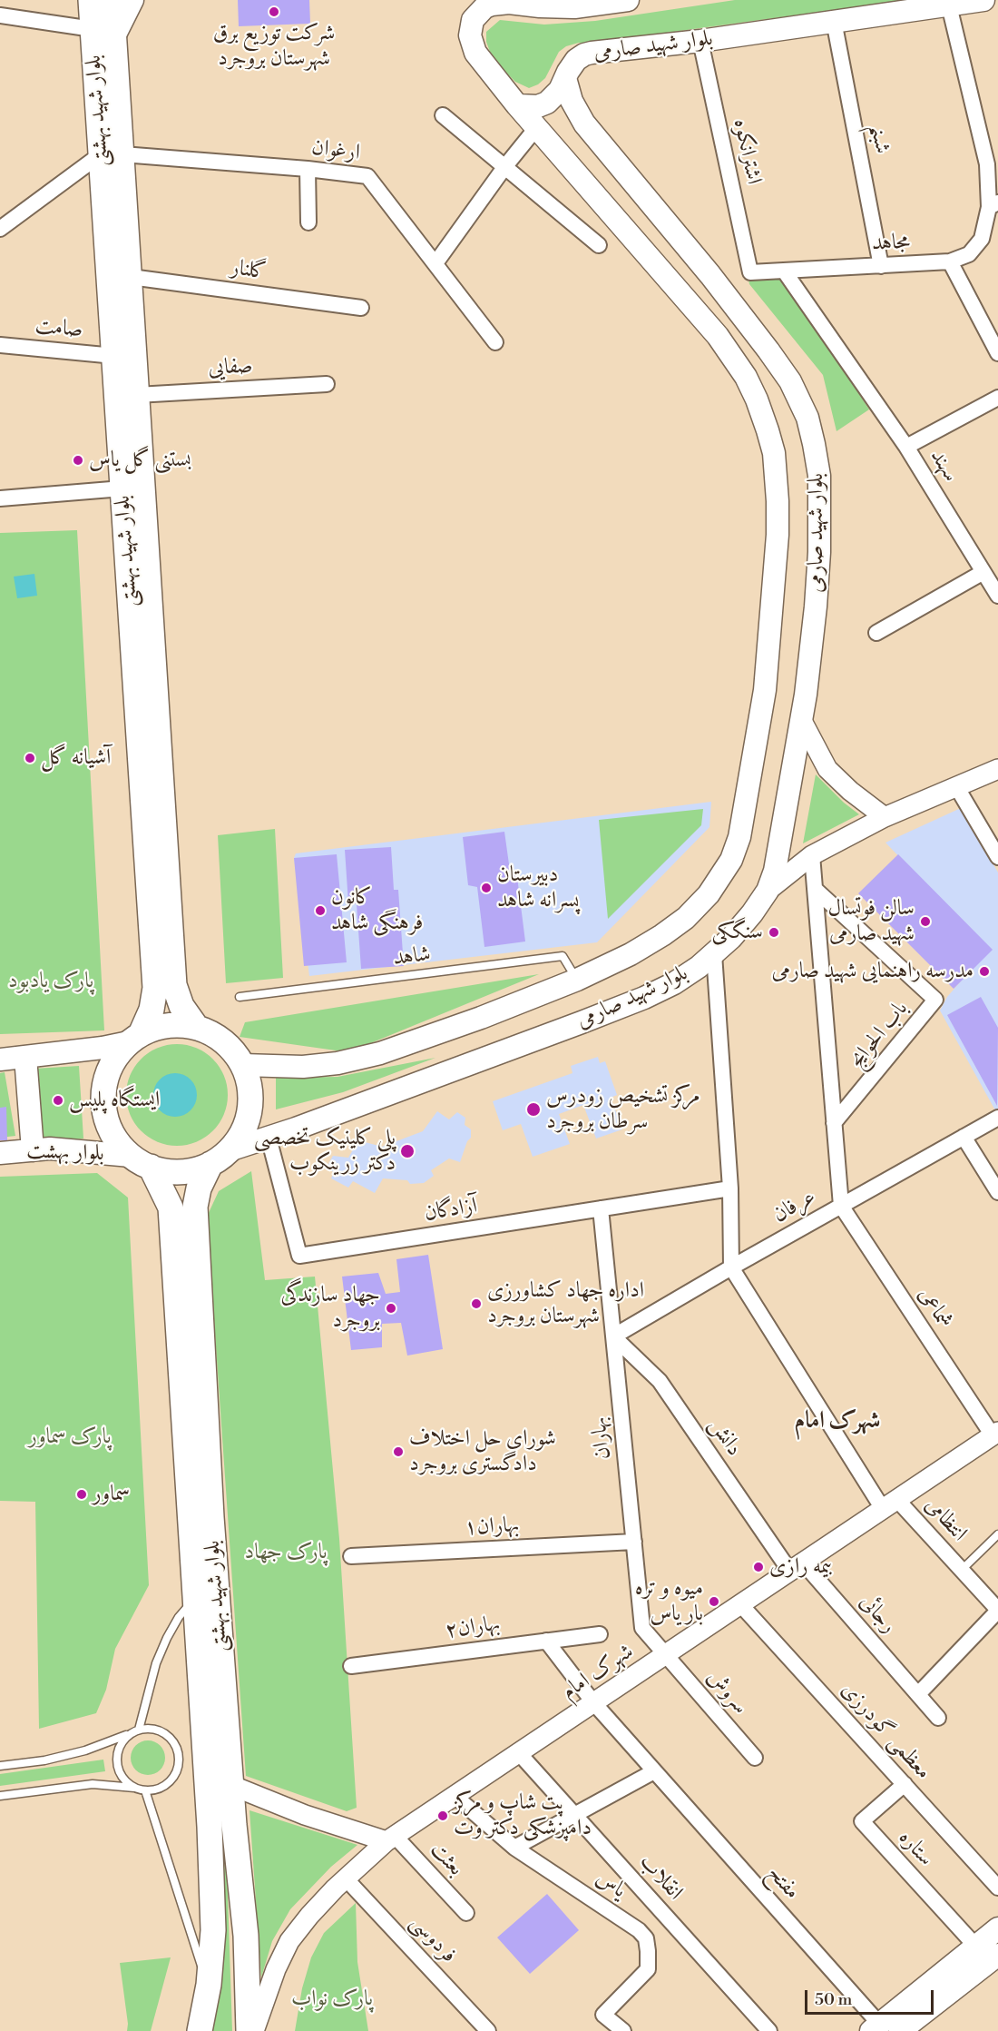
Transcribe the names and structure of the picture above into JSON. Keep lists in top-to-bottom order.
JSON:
{
  "streets": {
    "main road": ["بلوار شهید صارمی", "بلوار شهید بهشتی", "بلوار بهشت"],
    "street": [
      "شبنم",
      "ارغوان",
      "اشترانکوه",
      "مجاهد",
      "گلنار",
      "صامت",
      "صفایی",
      "سهند",
      "باب الحوایج",
      "عرفان",
      "آزادگان",
      "شماعی",
      "دانش",
      "بهاران",
      "انتظامی",
      "بهاران۱",
      "رجائی",
      "بهاران۲",
      "شهرک امام",
      "سروش",
      "معظمی گودرزی",
      "ستاره",
      "بعثت",
      "انقلاب",
      "مفتح",
      "یاس",
      "فردوسی"
    ],
    "lane": ["شاهد"]
  },
  "crossings": [
    ["بلوار شهید صارمی", "بلوار شهید بهشتی"],
    ["بلوار شهید صارمی", "شبنم"],
    ["بلوار شهید صارمی", "اشترانکوه"],
    ["بلوار شهید صارمی", "مجاهد"],
    ["بلوار شهید صارمی", "شاهد"],
    ["بلوار شهید صارمی", "بلوار بهشت"],
    ["بلوار شهید صارمی", "آزادگان"],
    ["بلوار شهید بهشتی", "ارغوان"],
    ["بلوار شهید بهشتی", "گلنار"],
    ["بلوار شهید بهشتی", "صامت"],
    ["بلوار شهید بهشتی", "صفایی"],
    ["بلوار شهید بهشتی", "بلوار بهشت"],
    ["شبنم", "مجاهد"],
    ["اشترانکوه", "مجاهد"],
    ["باب الحوایج", "عرفان"],
    ["باب الحوایج", "شماعی"],
    ["عرفان", "شماعی"],
    ["عرفان", "دانش"],
    ["عرفان", "بهاران"],
    ["آزادگان", "بهاران"],
    ["شماعی", "شهرک امام"],
    ["دانش", "بهاران"],
    ["دانش", "رجائی"],
    ["دانش", "شهرک امام"],
    ["بهاران", "بهاران۱"],
    ["بهاران", "شهرک امام"],
    ["بهاران", "سروش"],
    ["انتظامی", "شهرک امام"],
    ["رجائی", "شهرک امام"],
    ["بهاران۲", "مفتح"],
    ["شهرک امام", "سروش"],
    ["شهرک امام", "معظمی گودرزی"],
    ["شهرک امام", "بعثت"],
    ["شهرک امام", "انقلاب"],
    ["شهرک امام", "مفتح"],
    ["شهرک امام", "یاس"],
    ["شهرک امام", "فردوسی"],
    ["معظمی گودرزی", "ستاره"]
  ],
  "districts": ["شهرک امام"],
  "parks": [
    "پارک یادبود",
    "پارک سماور",
    "پارک جهاد",
    "پارک نواب"
  ],
  "places": [
    "شرکت توزیع برق شهرستان بروجرد",
    "بستنی گل یاس",
    "آشیانه گل",
    "دبیرستان پسرانه شاهد",
    "کانون فرهنگی شاهد",
    "سالن فوتسال شهید صارمی",
    "سنگکی",
    "مدرسه راهنمایی شهید صارمی",
    "ایستگاه پلیس",
    "مرکز تشخیص زودرس سرطان بروجرد",
    "پلی کلینیک تخصصی دکتر زرینکوب",
    "اداره جهاد کشاورزی شهرستان بروجرد",
    "جهاد سازندگی بروجرد",
    "شورای حل اختلاف دادگستری بروجرد",
    "سماور",
    "بیمه رازی",
    "میوه و تره بار یاس",
    "پت شاپ و مرکز دامپزشکی دکتر وت"
  ],
  "scale_bar": "50 m"
}
